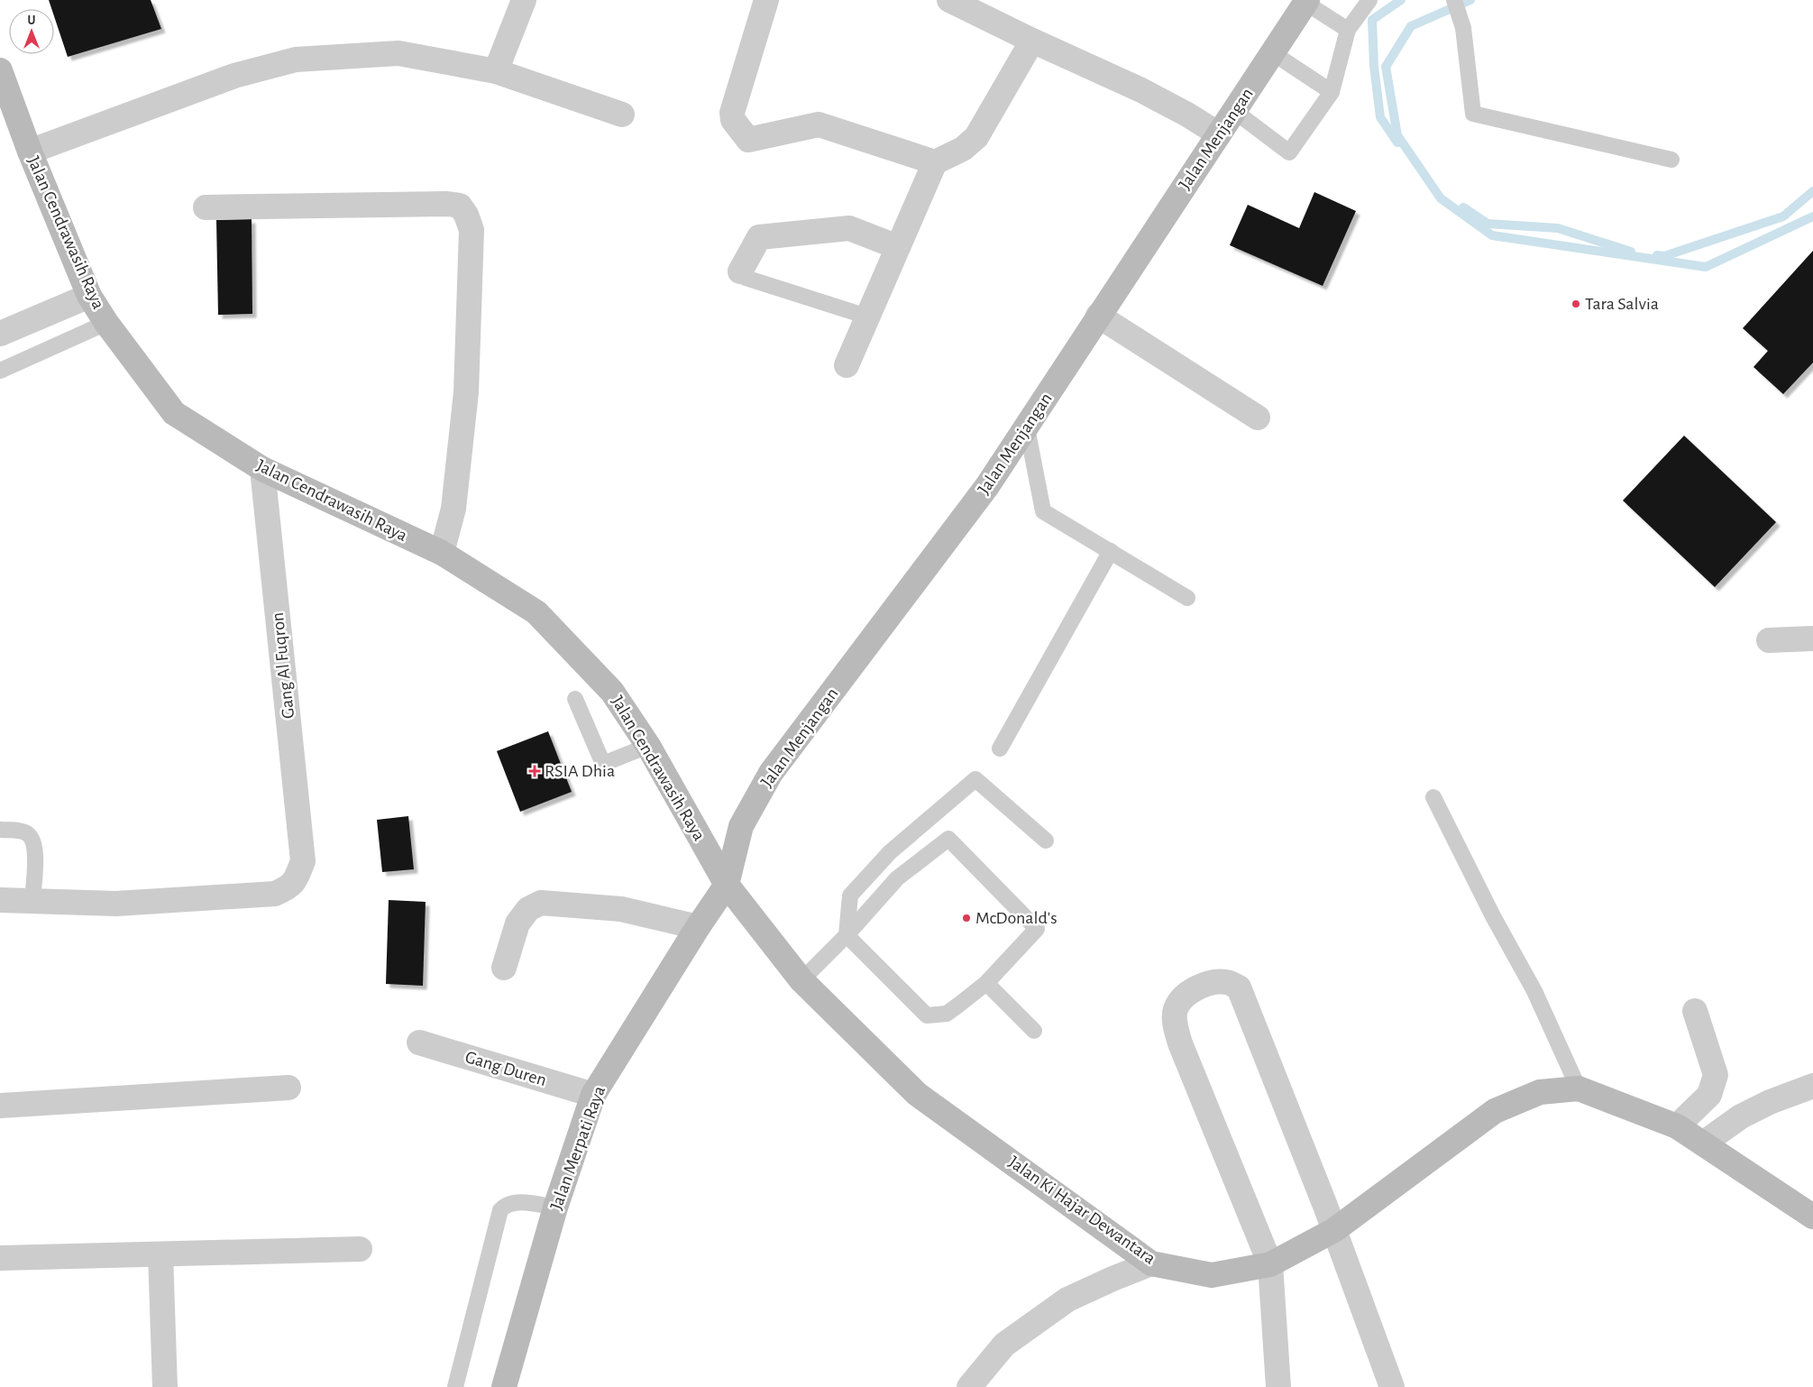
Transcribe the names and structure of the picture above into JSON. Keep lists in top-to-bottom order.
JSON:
{
  "streets": {
    "main road": [
      "Jalan Menjangan",
      "Jalan Cendrawasih Raya",
      "Jalan Merpati Raya",
      "Jalan Ki Hajar Dewantara"
    ],
    "street": ["Gang Al Fuqron", "Gang Duren"]
  },
  "crossings": [
    ["Jalan Menjangan", "Jalan Cendrawasih Raya"],
    ["Jalan Menjangan", "Jalan Merpati Raya"],
    ["Jalan Menjangan", "Jalan Ki Hajar Dewantara"],
    ["Jalan Cendrawasih Raya", "Gang Al Fuqron"],
    ["Jalan Cendrawasih Raya", "Jalan Merpati Raya"],
    ["Jalan Cendrawasih Raya", "Jalan Ki Hajar Dewantara"],
    ["Gang Duren", "Jalan Merpati Raya"],
    ["Jalan Merpati Raya", "Jalan Ki Hajar Dewantara"]
  ],
  "places": {
    "other": ["Tara Salvia", "McDonald's"],
    "health": ["RSIA Dhia"]
  },
  "north": "top"
}
